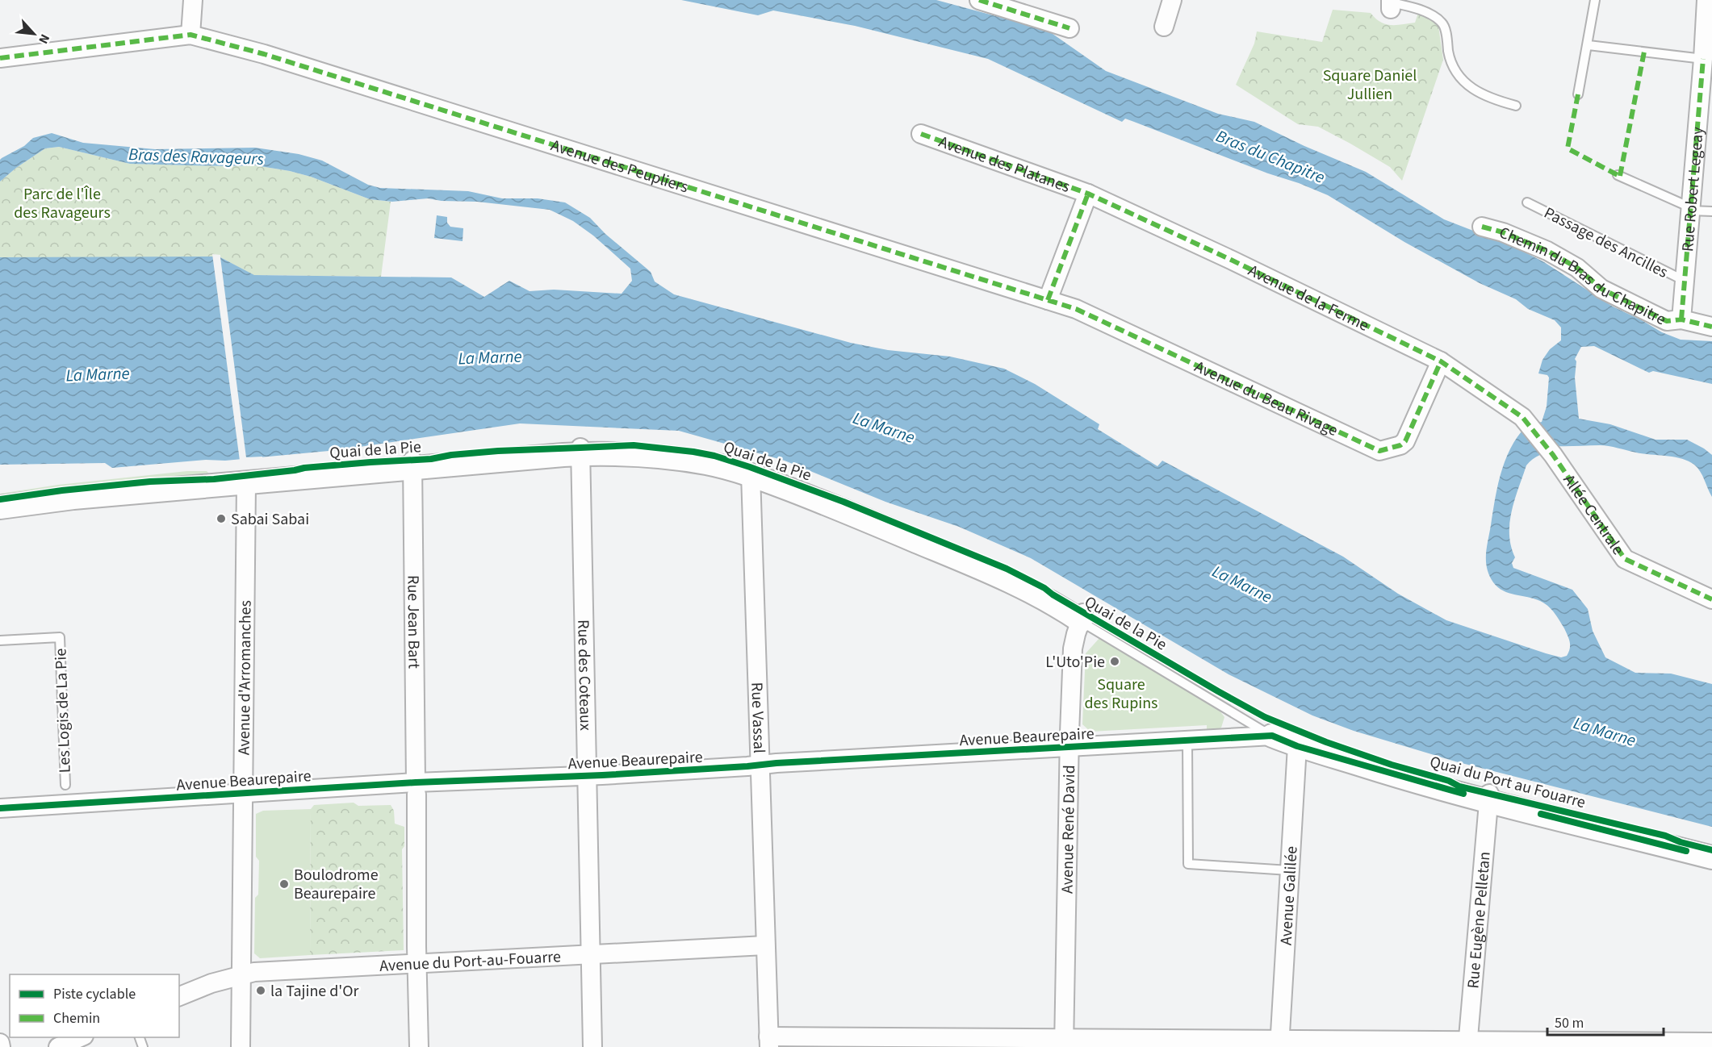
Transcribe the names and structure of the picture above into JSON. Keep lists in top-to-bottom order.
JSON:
{
  "streets": {
    "street": [
      "Avenue des Platanes",
      "Avenue des Peupliers",
      "Rue Robert Legeay",
      "Chemin du Bras du Chapitre",
      "Avenue de la Ferme",
      "Avenue du Beau Rivage",
      "Quai de la Pie",
      "Allée Centrale",
      "Rue Jean Bart",
      "Rue des Coteaux",
      "Avenue d'Arromanches",
      "Rue Vassal",
      "Avenue Beaurepaire",
      "Quai du Port au Fouarre",
      "Avenue René David",
      "Avenue Galilée",
      "Rue Eugène Pelletan",
      "Avenue du Port-au-Fouarre"
    ],
    "lane": ["Passage des Ancilles", "Les Logis de La Pie"]
  },
  "crossings": [
    ["Avenue des Platanes", "Avenue de la Ferme"],
    ["Avenue des Peupliers", "Avenue du Beau Rivage"],
    ["Rue Robert Legeay", "Passage des Ancilles"],
    ["Rue Robert Legeay", "Chemin du Bras du Chapitre"],
    ["Avenue de la Ferme", "Avenue du Beau Rivage"],
    ["Avenue de la Ferme", "Allée Centrale"],
    ["Quai de la Pie", "Rue Jean Bart"],
    ["Quai de la Pie", "Rue des Coteaux"],
    ["Quai de la Pie", "Avenue d'Arromanches"],
    ["Quai de la Pie", "Rue Vassal"],
    ["Quai de la Pie", "Avenue Beaurepaire"],
    ["Quai de la Pie", "Quai du Port au Fouarre"],
    ["Quai de la Pie", "Avenue René David"],
    ["Rue Jean Bart", "Avenue Beaurepaire"],
    ["Rue Jean Bart", "Avenue du Port-au-Fouarre"],
    ["Rue des Coteaux", "Avenue Beaurepaire"],
    ["Rue des Coteaux", "Avenue du Port-au-Fouarre"],
    ["Avenue d'Arromanches", "Avenue Beaurepaire"],
    ["Avenue d'Arromanches", "Avenue du Port-au-Fouarre"],
    ["Rue Vassal", "Avenue Beaurepaire"],
    ["Rue Vassal", "Avenue du Port-au-Fouarre"],
    ["Avenue Beaurepaire", "Quai du Port au Fouarre"],
    ["Avenue Beaurepaire", "Avenue René David"],
    ["Quai du Port au Fouarre", "Avenue Galilée"],
    ["Quai du Port au Fouarre", "Rue Eugène Pelletan"]
  ],
  "water": ["Bras des Ravageurs", "Bras du Chapitre", "La Marne"],
  "parks": ["Square Daniel Jullien", "Parc de l'Île des Ravageurs", "Square des Rupins"],
  "places": [
    "Sabai Sabai",
    "L'Uto'Pie",
    "Boulodrome Beaurepaire",
    "la Tajine d'Or"
  ],
  "legend": ["Piste cyclable", "Chemin"],
  "scale_bar": "50 m",
  "north": "bottom right"
}
